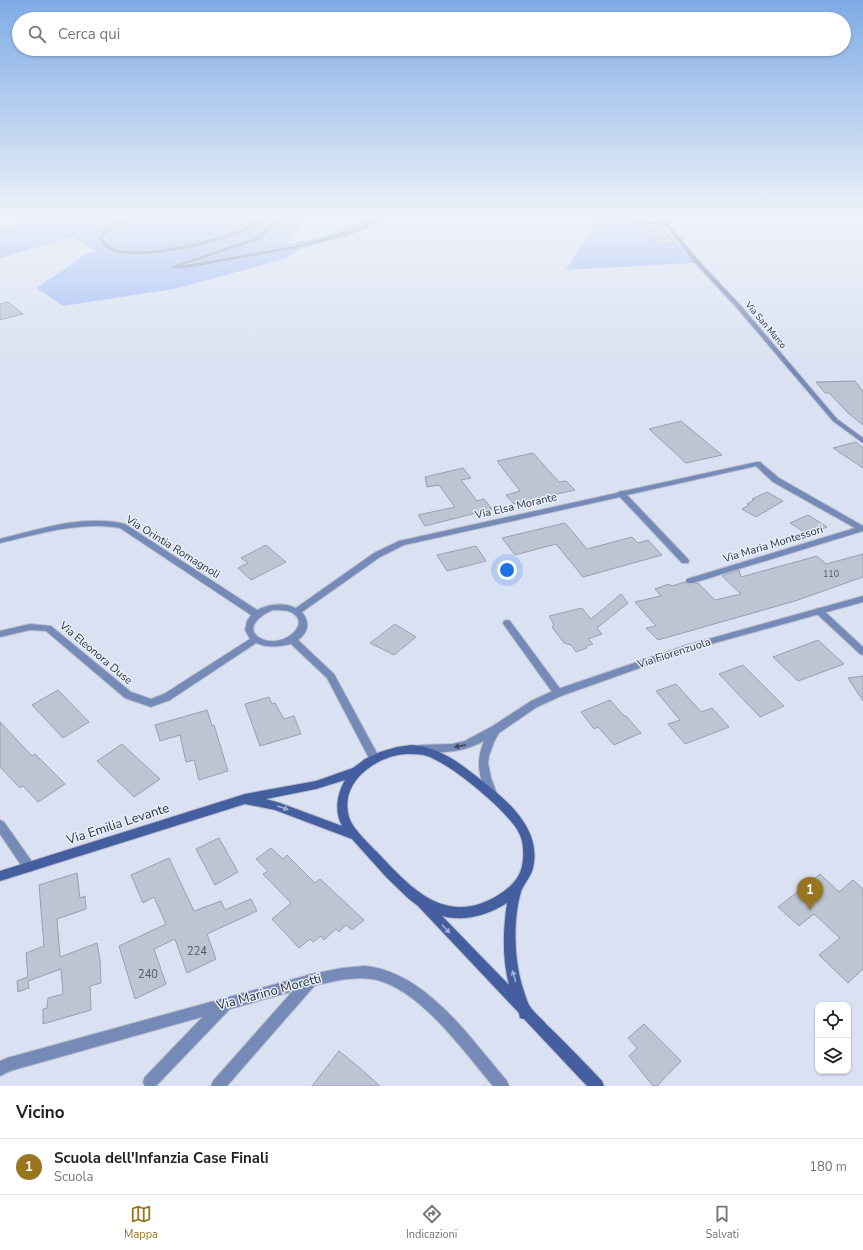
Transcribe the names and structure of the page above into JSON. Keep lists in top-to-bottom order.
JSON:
{
  "streets": {
    "main road": ["Via Emilia Levante"],
    "street": [
      "Via San Marco",
      "Via Elsa Morante",
      "Via Maria Montessori",
      "Via Orintia Romagnoli",
      "Via Eleonora Duse",
      "Via Fiorenzuola",
      "Via Marino Moretti"
    ]
  },
  "crossings": [
    ["Via Elsa Morante", "Via Maria Montessori"],
    ["Via Elsa Morante", "Via Orintia Romagnoli"],
    ["Via Elsa Morante", "Via Eleonora Duse"],
    ["Via Orintia Romagnoli", "Via Eleonora Duse"]
  ],
  "house_numbers": ["110", "224", "240"],
  "page": {
    "search": "Cerca qui",
    "pins": "1",
    "heading": "Vicino",
    "list": [
      {
        "mark": "1",
        "name": "Scuola dell'Infanzia Case Finali",
        "note": "Scuola",
        "value": "180 m"
      }
    ],
    "nav": ["Mappa", "Indicazioni", "Salvati"]
  }
}
